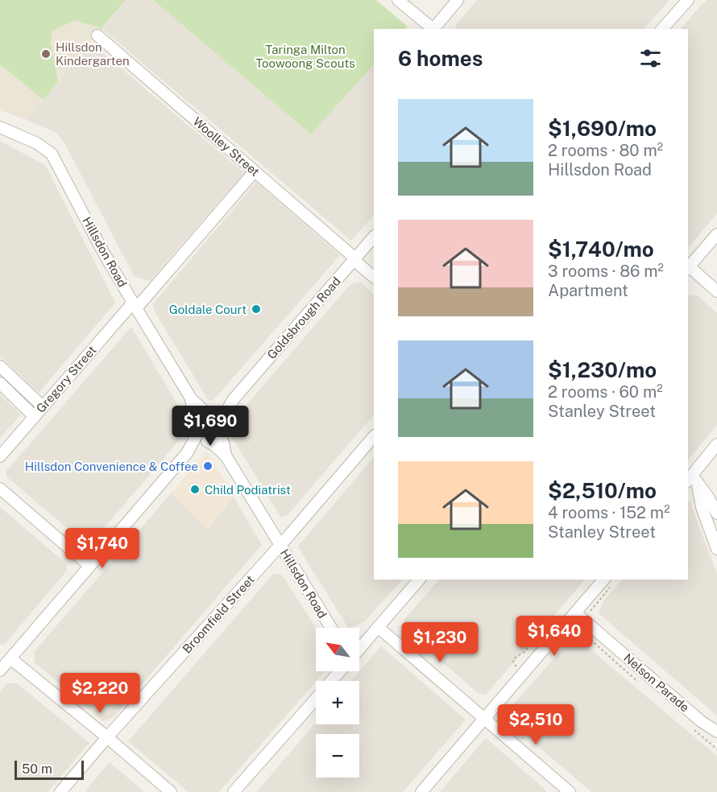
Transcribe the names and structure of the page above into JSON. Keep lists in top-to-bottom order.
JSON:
{
  "streets": {
    "street": [
      "Woolley Street",
      "Hillsdon Road",
      "Goldsbrough Road",
      "Gregory Street",
      "Broomfield Street",
      "Nelson Parade"
    ]
  },
  "crossings": [
    ["Woolley Street", "Goldsbrough Road"],
    ["Woolley Street", "Gregory Street"],
    ["Hillsdon Road", "Goldsbrough Road"],
    ["Hillsdon Road", "Gregory Street"],
    ["Hillsdon Road", "Broomfield Street"]
  ],
  "parks": ["Taringa Milton Toowoong Scouts"],
  "places": [
    "Hillsdon Kindergarten",
    "Goldale Court",
    "Hillsdon Convenience & Coffee",
    "Child Podiatrist"
  ],
  "scale_bar": "50 m",
  "north": "top left",
  "page": {
    "heading": "6 homes",
    "list": [
      {
        "name": "$1,690/mo",
        "note": "2 rooms · 80 m² · Hillsdon Road"
      },
      {
        "name": "$1,740/mo",
        "note": "3 rooms · 86 m² · Apartment"
      },
      {
        "name": "$1,230/mo",
        "note": "2 rooms · 60 m² · Stanley Street"
      },
      {
        "name": "$2,510/mo",
        "note": "4 rooms · 152 m² · Stanley Street"
      }
    ],
    "price": [
      "$1,690",
      "$1,740",
      "$1,640",
      "$1,230",
      "$2,220",
      "$2,510"
    ],
    "map_buttons": ["+", "−"],
    "scale": "50 m"
  }
}
